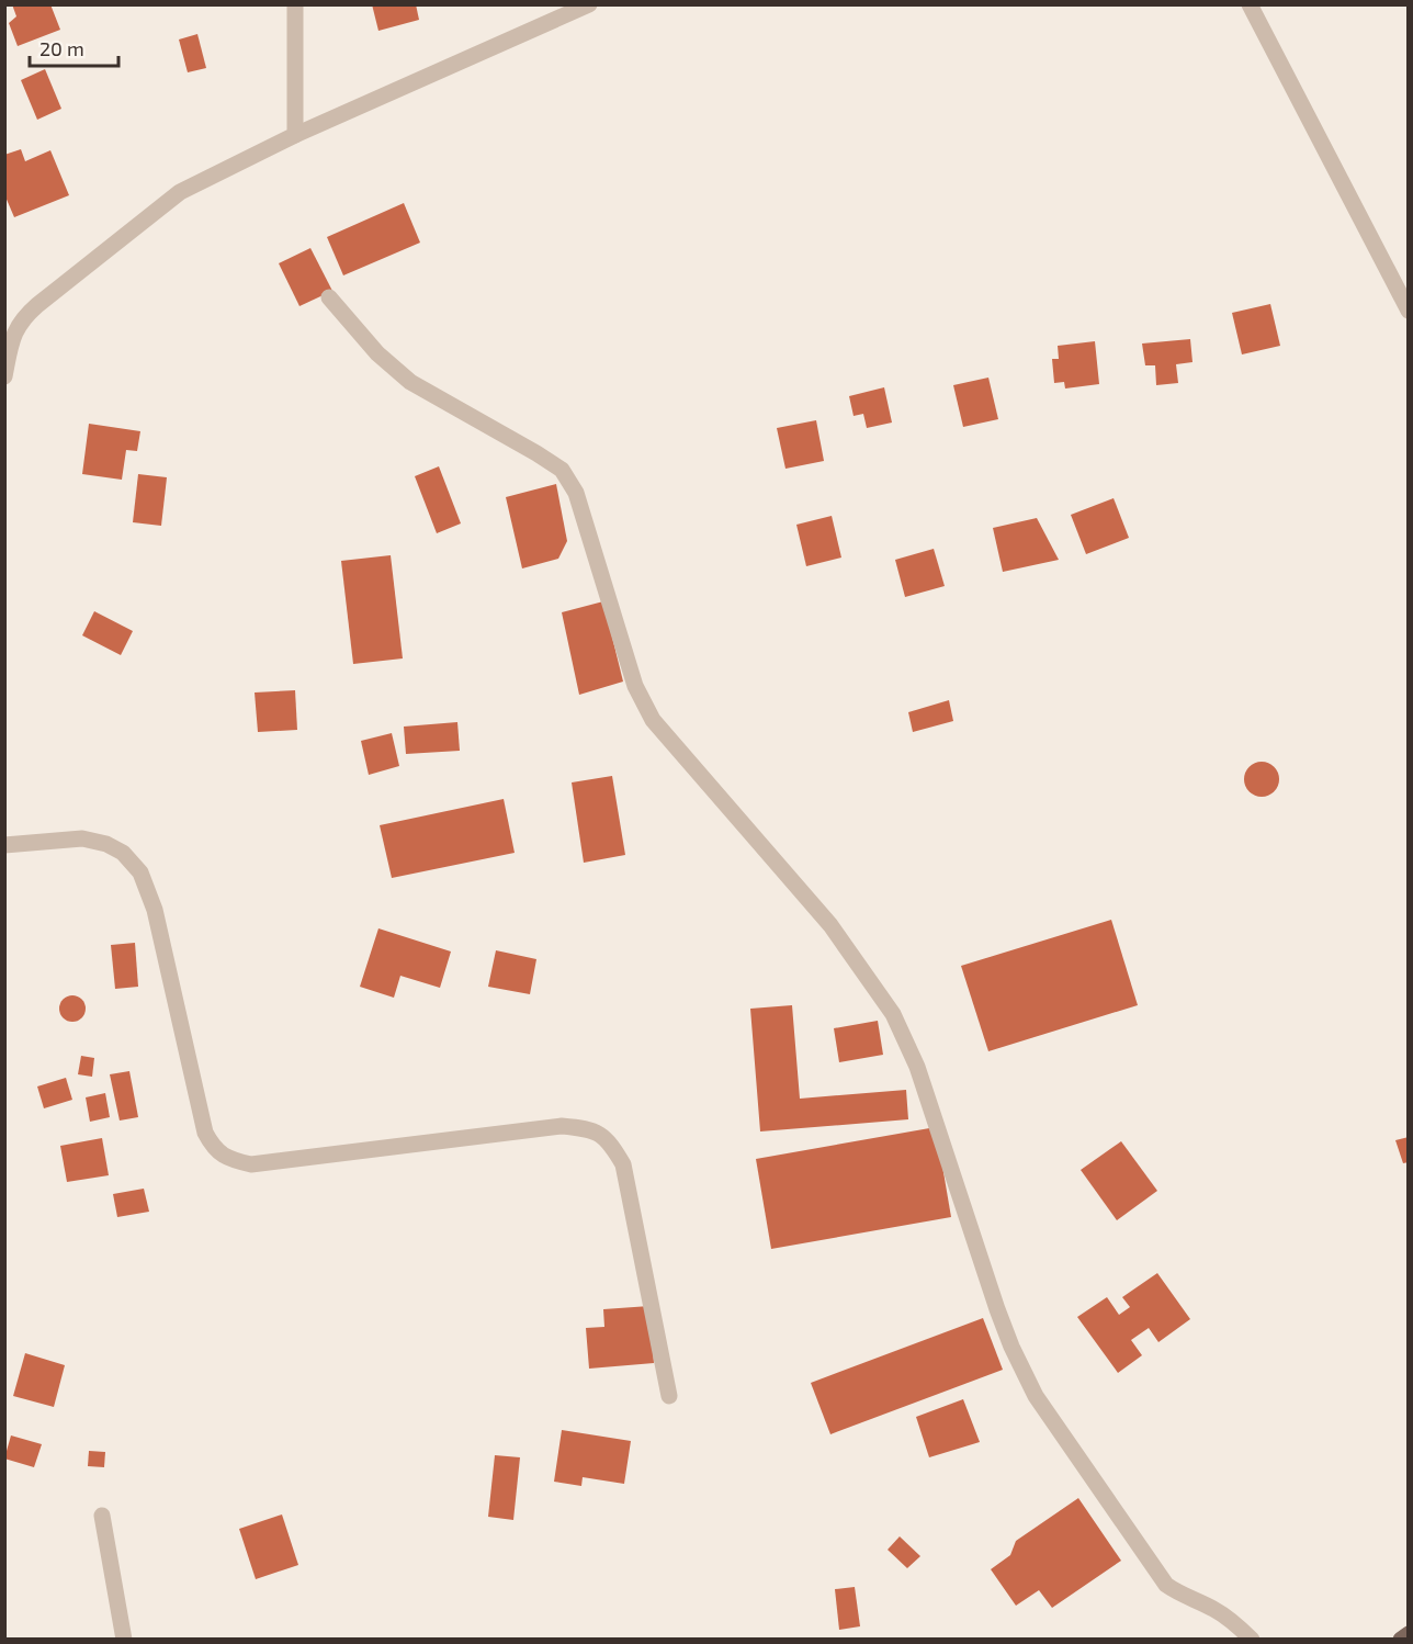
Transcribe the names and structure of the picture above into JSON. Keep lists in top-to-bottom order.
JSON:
{
  "scale_bar": "20 m"
}
